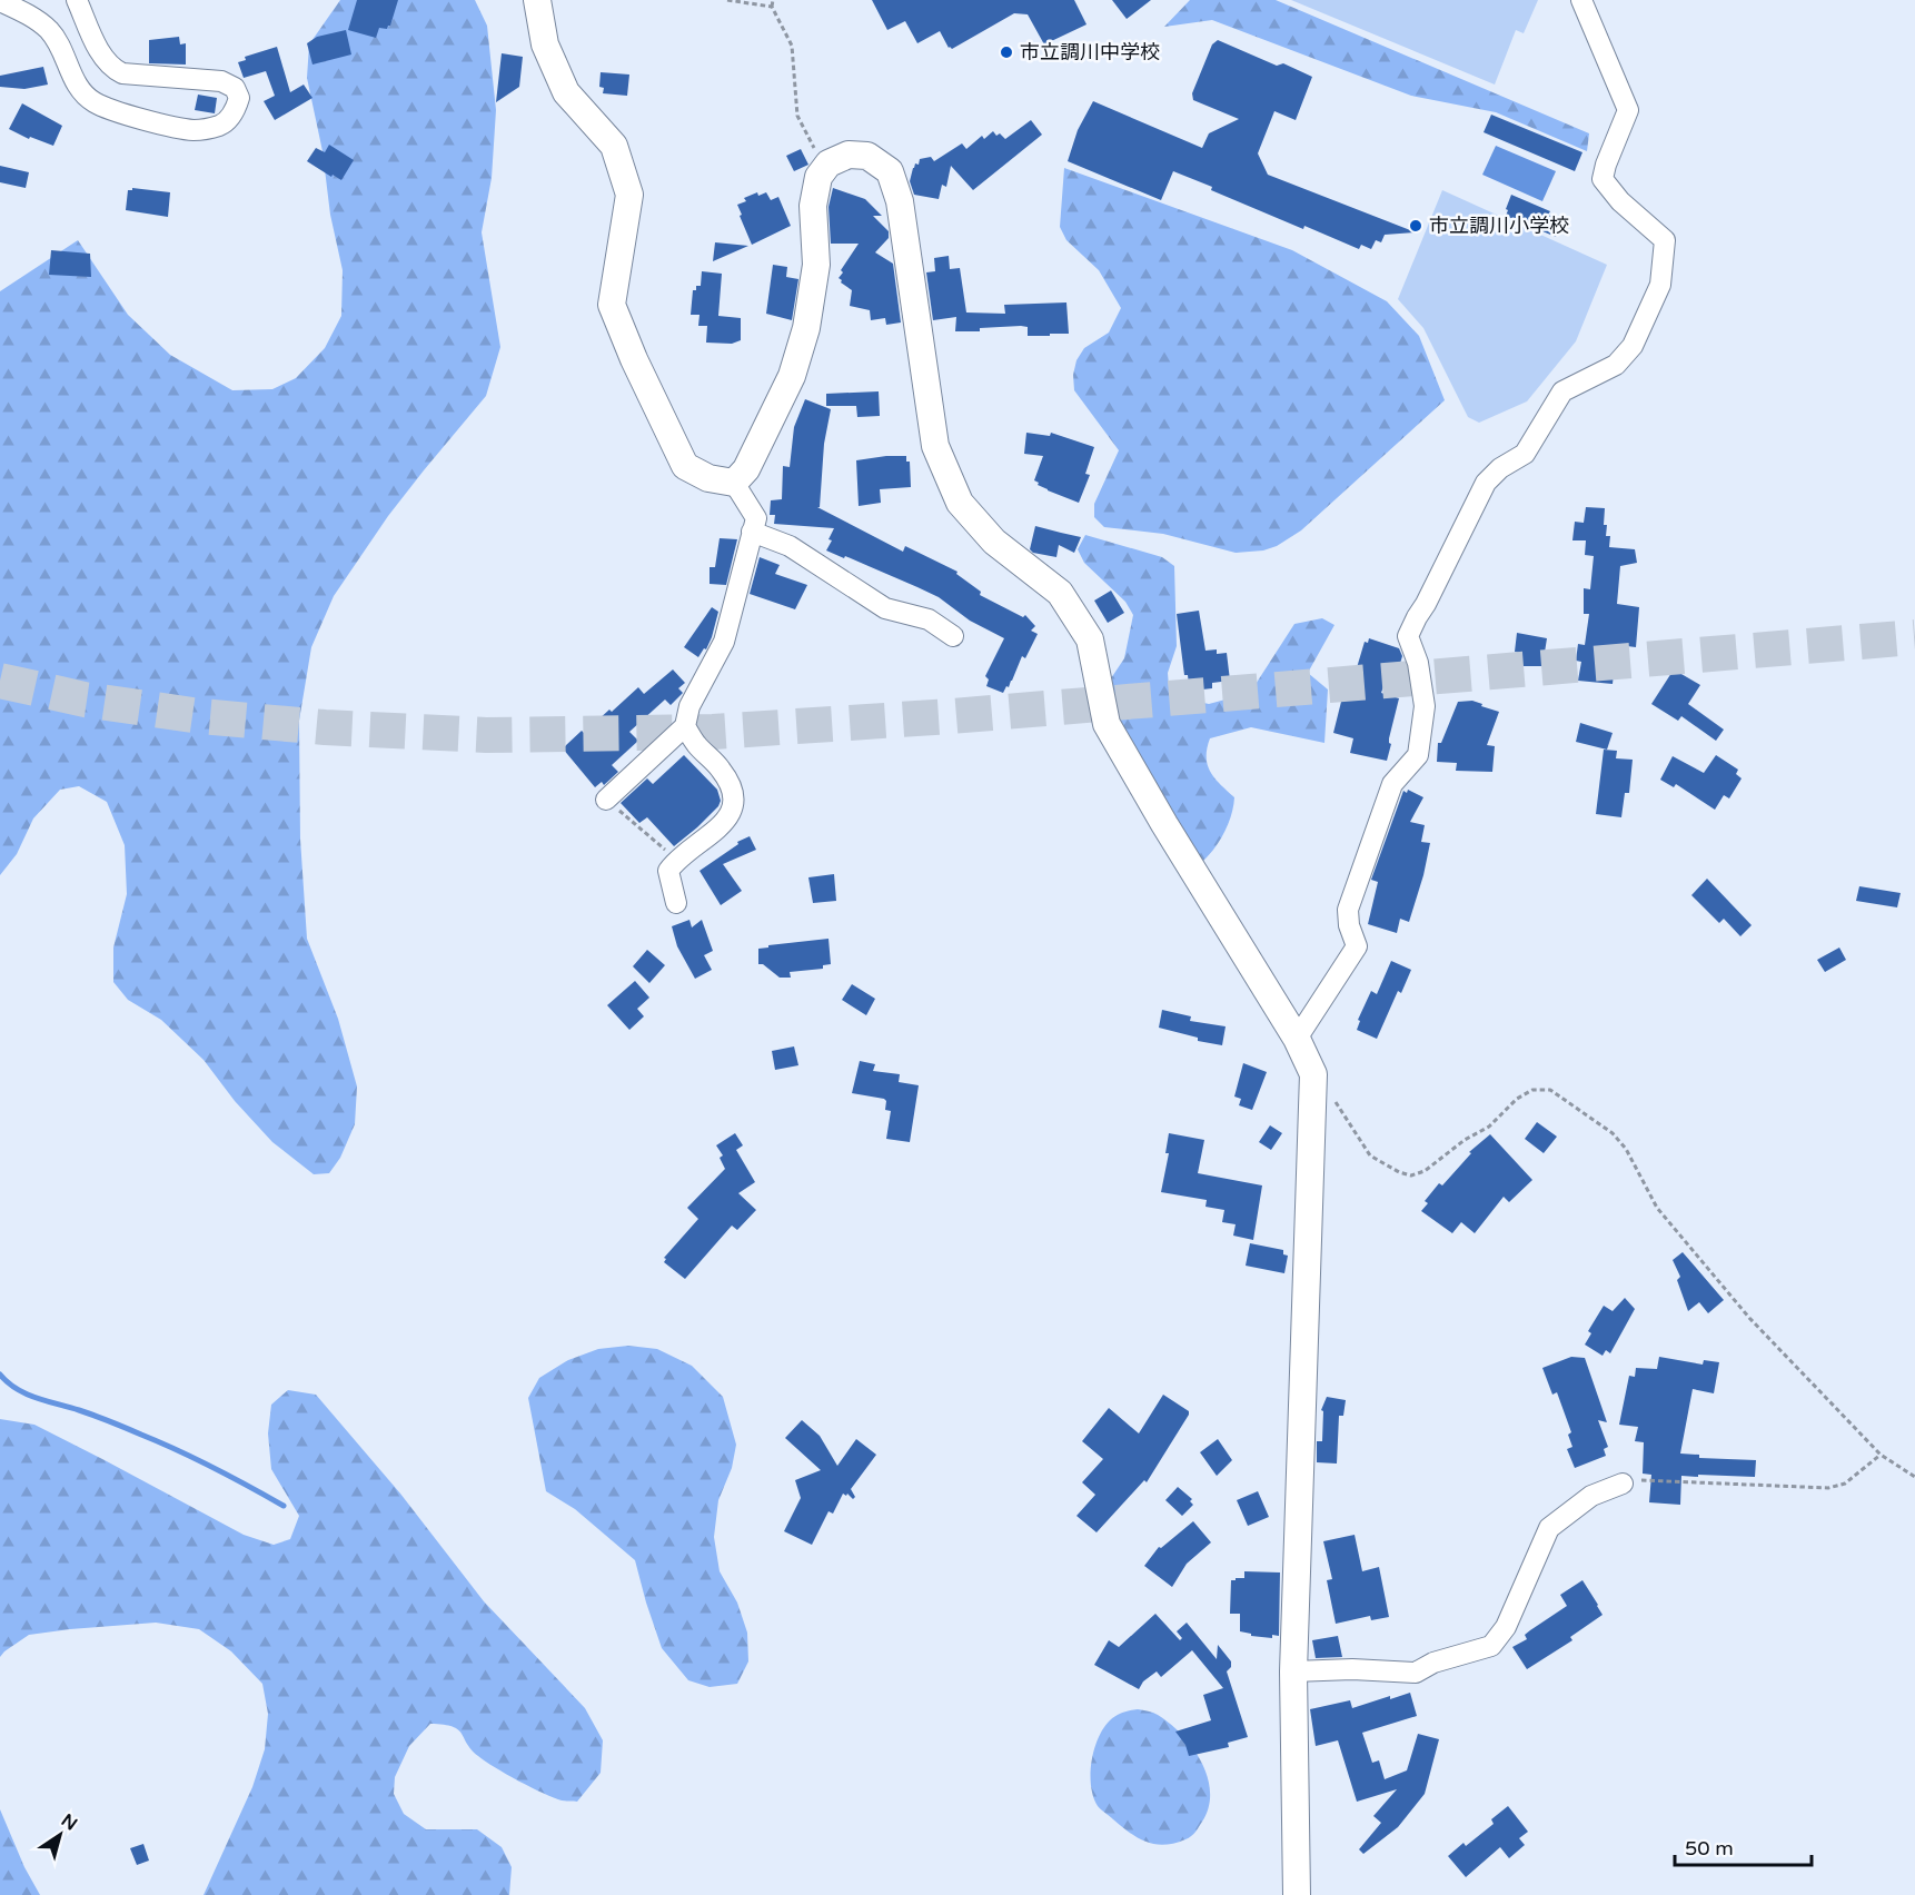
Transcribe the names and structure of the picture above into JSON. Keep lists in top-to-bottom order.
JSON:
{
  "places": ["市立調川中学校", "市立調川小学校"],
  "scale_bar": "50 m",
  "north": "top right"
}
